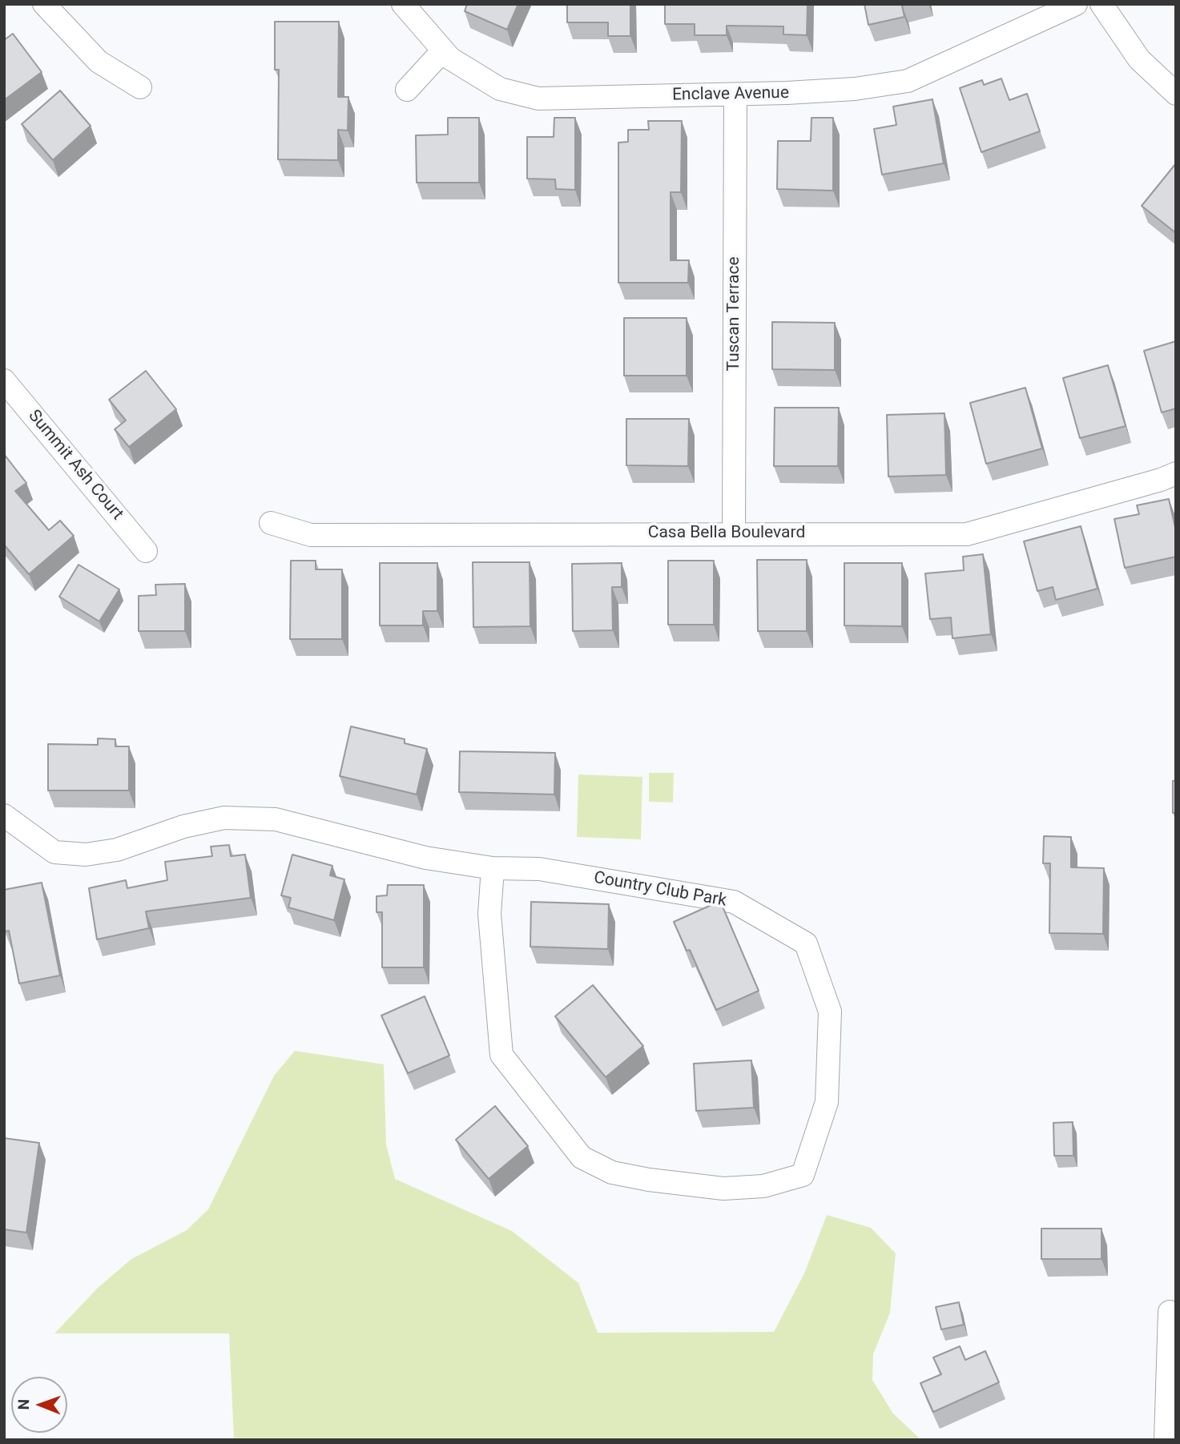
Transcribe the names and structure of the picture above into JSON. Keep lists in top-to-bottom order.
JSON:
{
  "streets": {
    "street": [
      "Enclave Avenue",
      "Tuscan Terrace",
      "Summit Ash Court",
      "Casa Bella Boulevard",
      "Country Club Park"
    ]
  },
  "crossings": [
    ["Enclave Avenue", "Tuscan Terrace"],
    ["Tuscan Terrace", "Casa Bella Boulevard"]
  ],
  "north": "left"
}
